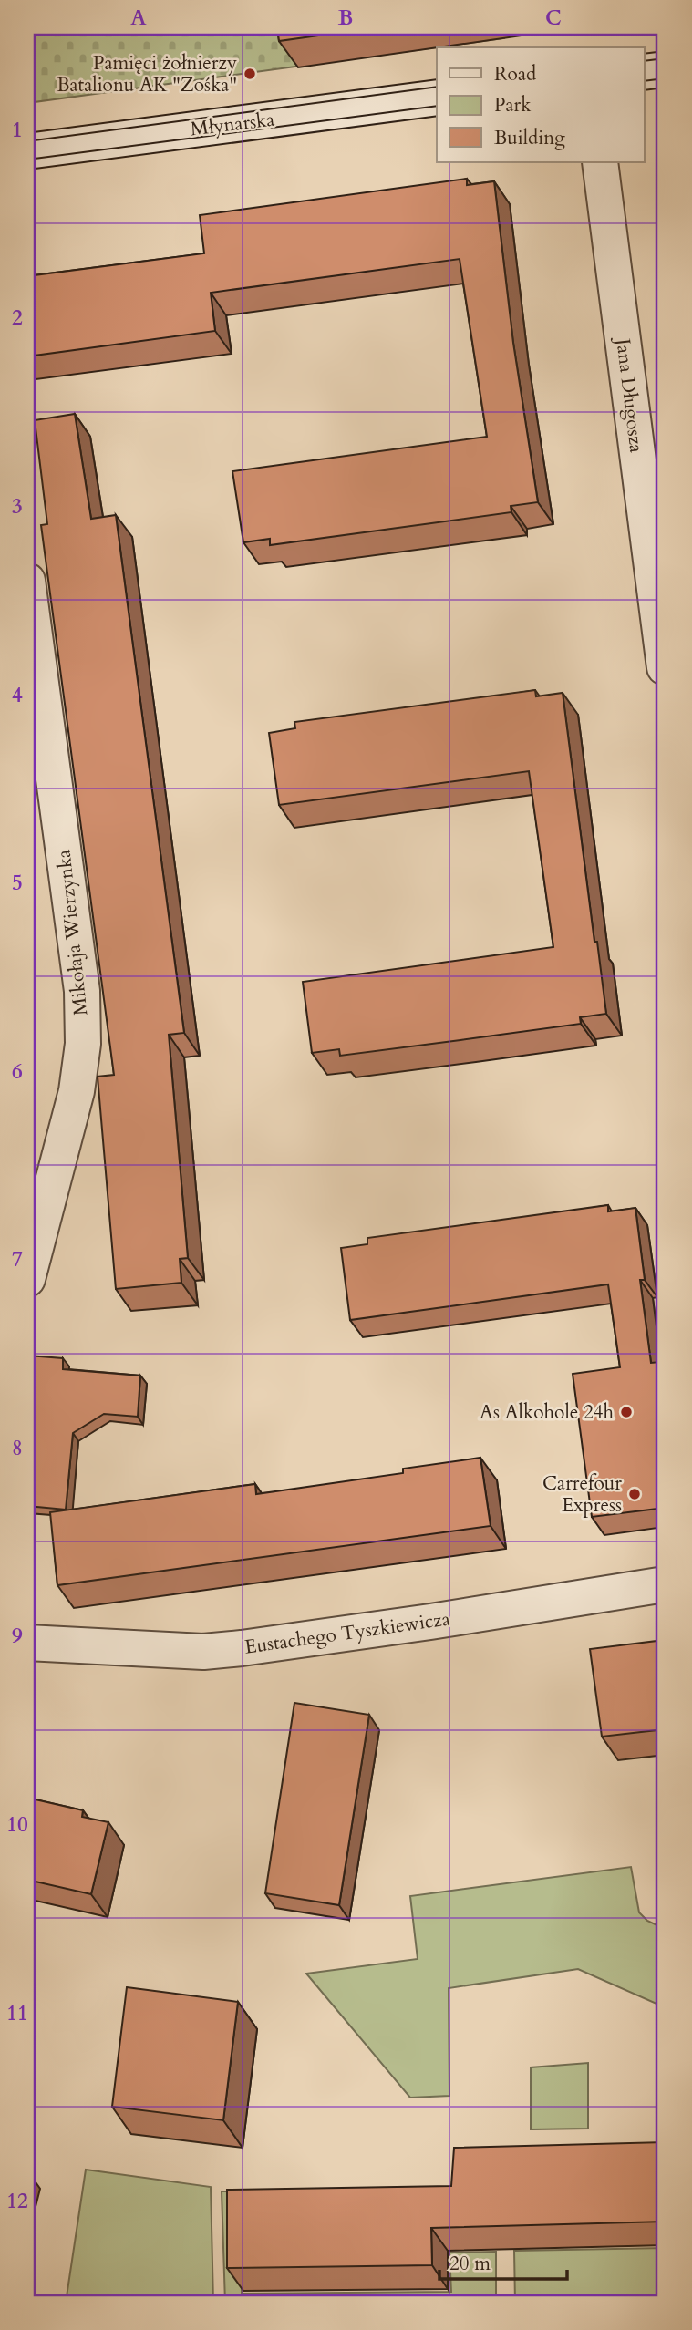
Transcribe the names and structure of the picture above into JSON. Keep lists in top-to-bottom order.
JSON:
{
  "streets": {
    "street": [
      "Młynarska",
      "Jana Długosza",
      "Mikołaja Wierzynka",
      "Eustachego Tyszkiewicza"
    ]
  },
  "places": ["Pamięci żołnierzy Batalionu AK \"Zośka\"", "As Alkohole 24h", "Carrefour Express"],
  "legend": ["Road", "Park", "Building"],
  "scale_bar": "20 m",
  "grid": {
    "columns": ["A", "B", "C"],
    "rows": [
      "1",
      "2",
      "3",
      "4",
      "5",
      "6",
      "7",
      "8",
      "9",
      "10",
      "11",
      "12"
    ]
  }
}
